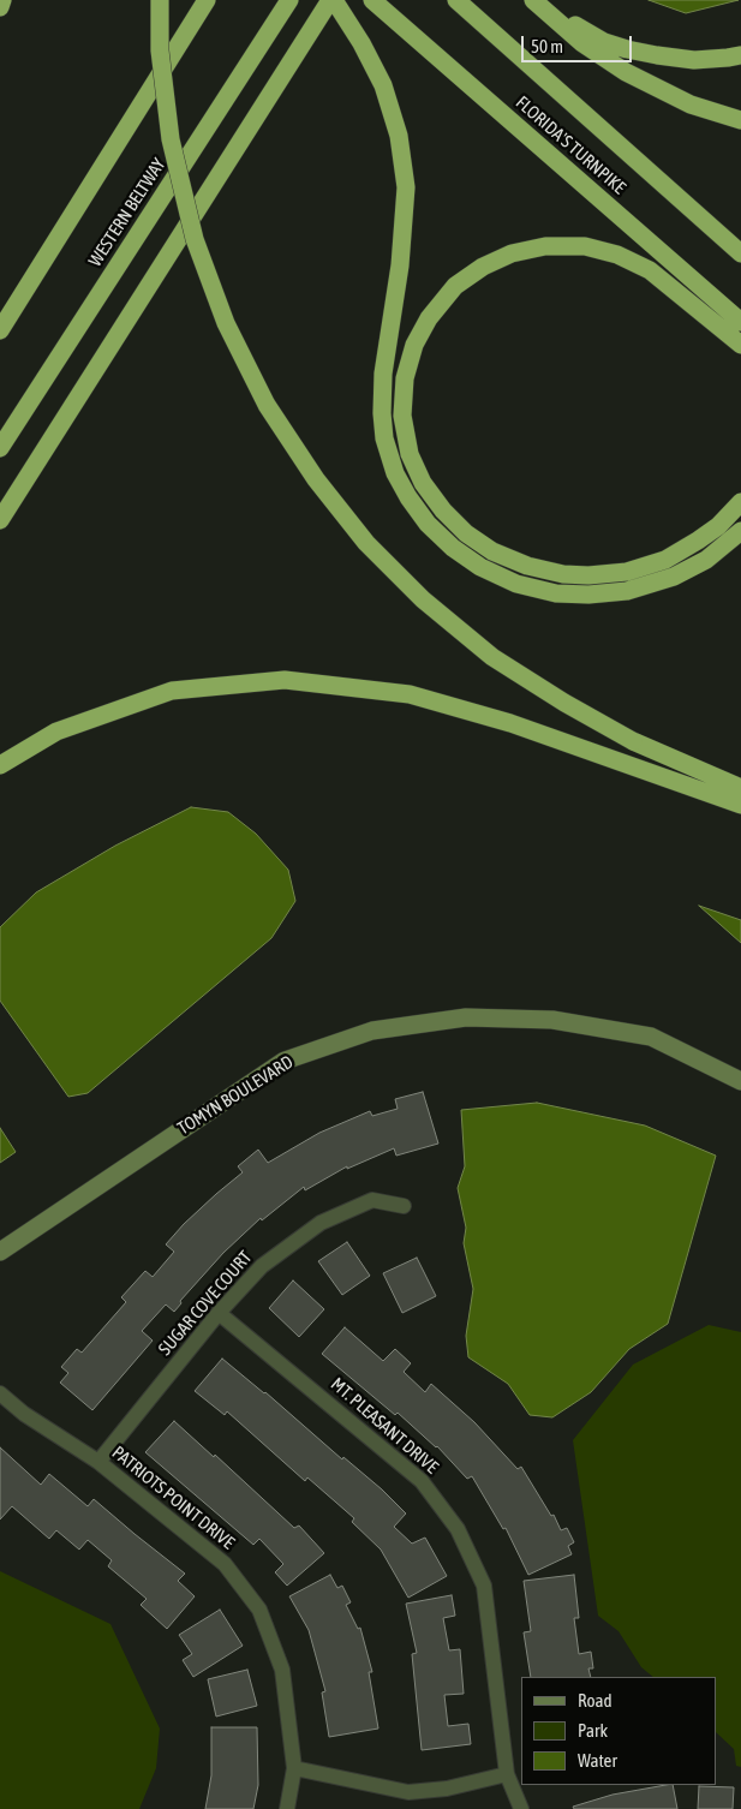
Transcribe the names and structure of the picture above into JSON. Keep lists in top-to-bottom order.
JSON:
{
  "streets": {
    "highway": ["FLORIDA'S TURNPIKE", "WESTERN BELTWAY"],
    "street": [
      "TOMYN BOULEVARD",
      "SUGAR COVE COURT",
      "MT. PLEASANT DRIVE",
      "PATRIOTS POINT DRIVE"
    ]
  },
  "crossings": [
    ["SUGAR COVE COURT", "MT. PLEASANT DRIVE"],
    ["SUGAR COVE COURT", "PATRIOTS POINT DRIVE"]
  ],
  "legend": ["Road", "Park", "Water"],
  "scale_bar": "50 m"
}
